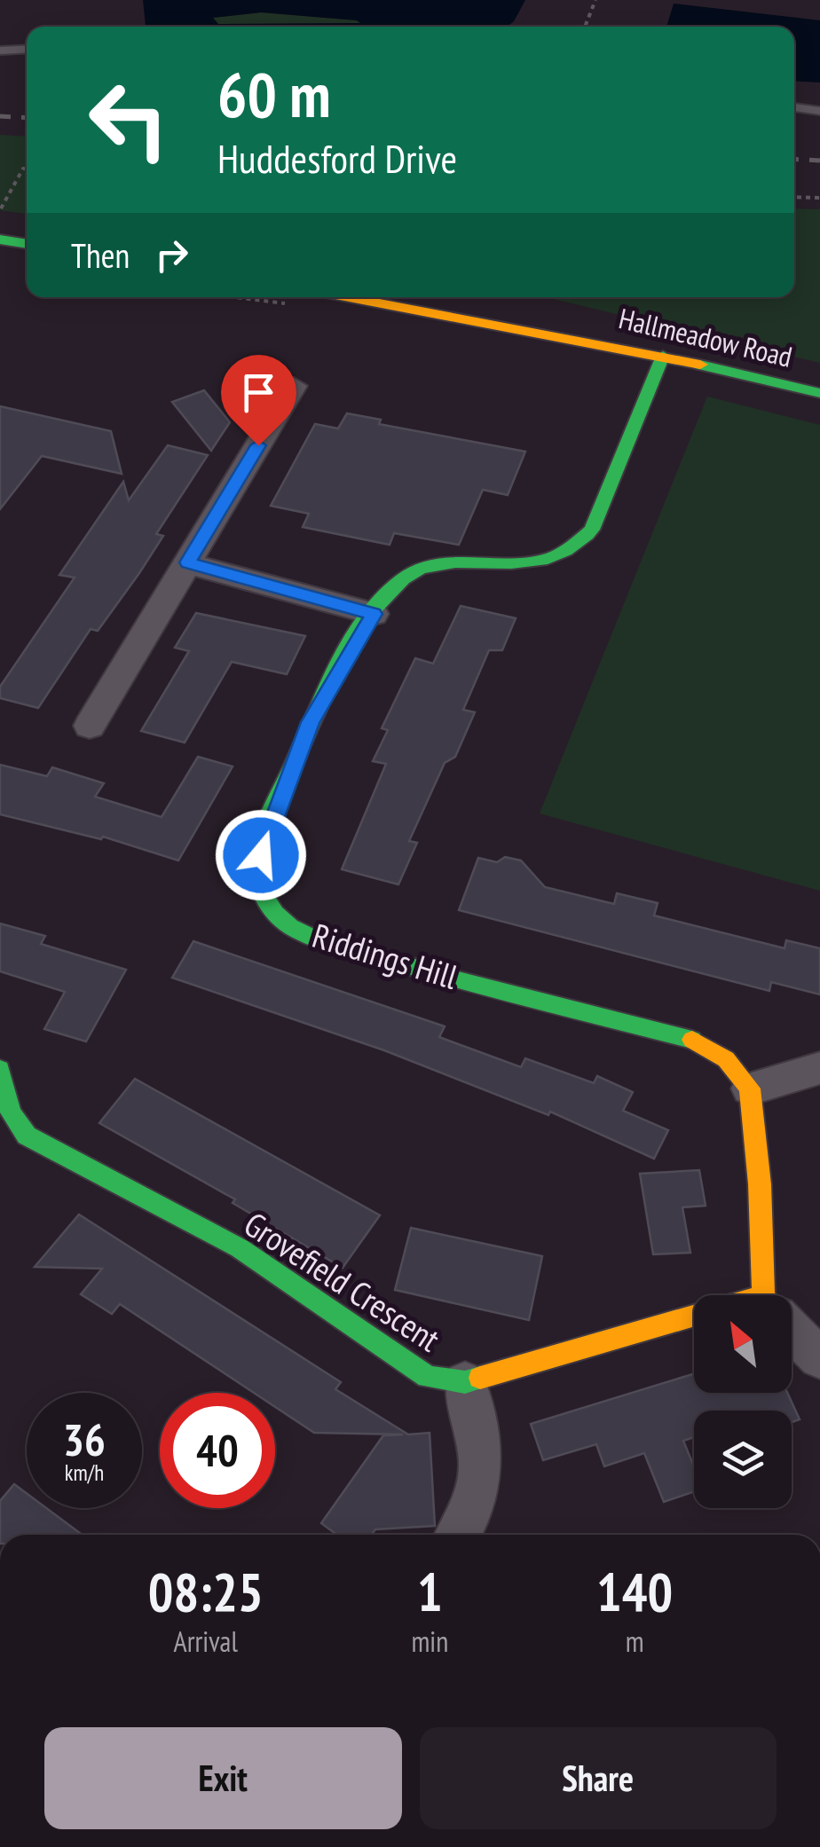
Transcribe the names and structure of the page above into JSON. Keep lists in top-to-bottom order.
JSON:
{
  "streets": {
    "street": ["Hallmeadow Road", "Riddings Hill", "Grovefield Crescent"]
  },
  "crossings": [
    ["Hallmeadow Road", "Riddings Hill"]
  ],
  "north": "top left",
  "page": {
    "turn": ["60 m", "Huddesford Drive"],
    "then": "Then",
    "speed": "36 km/h",
    "limit": "40",
    "eta": [
      "08:25",
      "Arrival",
      "1",
      "min",
      "140",
      "m"
    ],
    "buttons": ["Exit", "Share"]
  }
}
